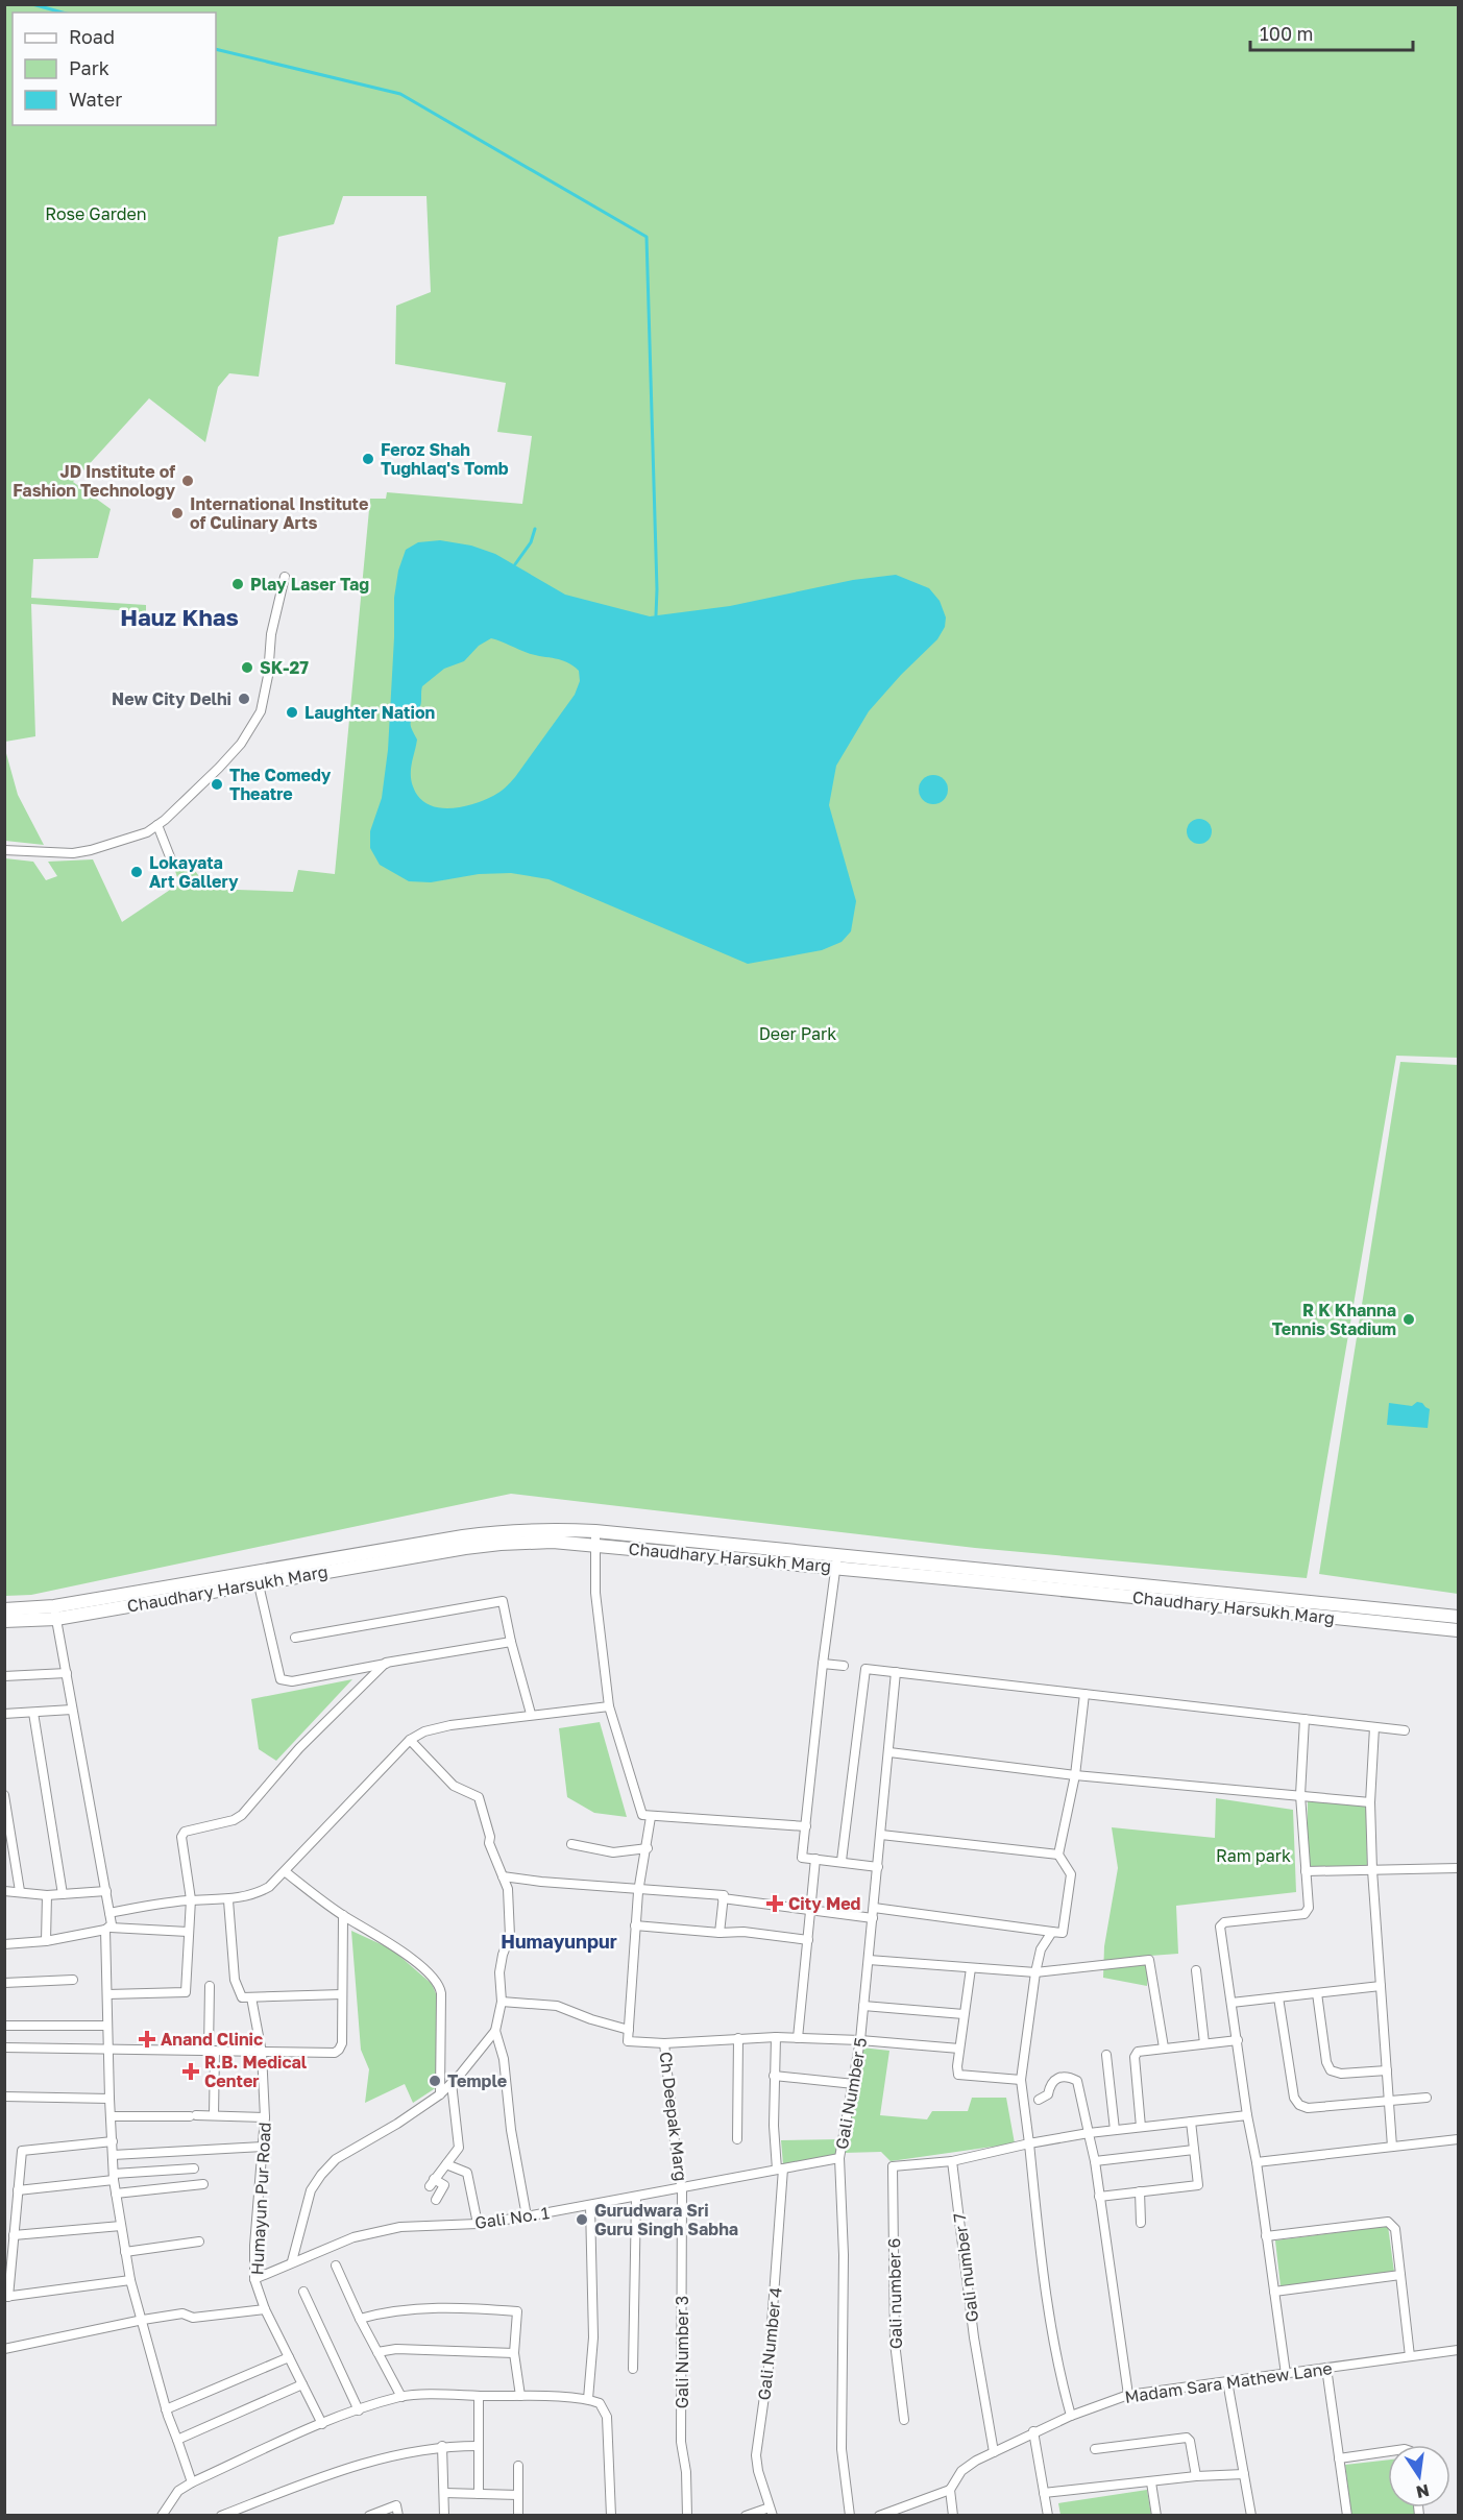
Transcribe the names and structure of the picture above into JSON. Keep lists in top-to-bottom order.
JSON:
{
  "streets": {
    "street": [
      "Chaudhary Harsukh Marg",
      "Gali Number 5",
      "Ch Deepak Marg",
      "Humayun Pur Road",
      "Gali No. 1",
      "Gali number 7",
      "Gali number 6",
      "Gali Number 4",
      "Gali Number 3",
      "Madam Sara Mathew Lane"
    ]
  },
  "crossings": [
    ["Gali Number 5", "Gali No. 1"],
    ["Ch Deepak Marg", "Gali No. 1"],
    ["Ch Deepak Marg", "Gali Number 3"],
    ["Humayun Pur Road", "Gali No. 1"],
    ["Gali No. 1", "Gali Number 4"],
    ["Gali No. 1", "Gali Number 3"],
    ["Gali number 7", "Gali number 6"],
    ["Gali number 7", "Madam Sara Mathew Lane"]
  ],
  "districts": ["Hauz Khas", "Humayunpur"],
  "parks": ["Rose Garden", "Deer Park", "Ram park"],
  "places": {
    "other": [
      "Feroz Shah Tughlaq's Tomb",
      "JD Institute of Fashion Technology",
      "International Institute of Culinary Arts",
      "Play Laser Tag",
      "SK-27",
      "New City Delhi",
      "Laughter Nation",
      "The Comedy Theatre",
      "Lokayata Art Gallery",
      "R K Khanna Tennis Stadium",
      "Temple",
      "Gurudwara Sri Guru Singh Sabha"
    ],
    "health": ["City Med", "Anand Clinic", "R.B. Medical Center"]
  },
  "legend": ["Road", "Park", "Water"],
  "scale_bar": "100 m",
  "north": "bottom"
}
